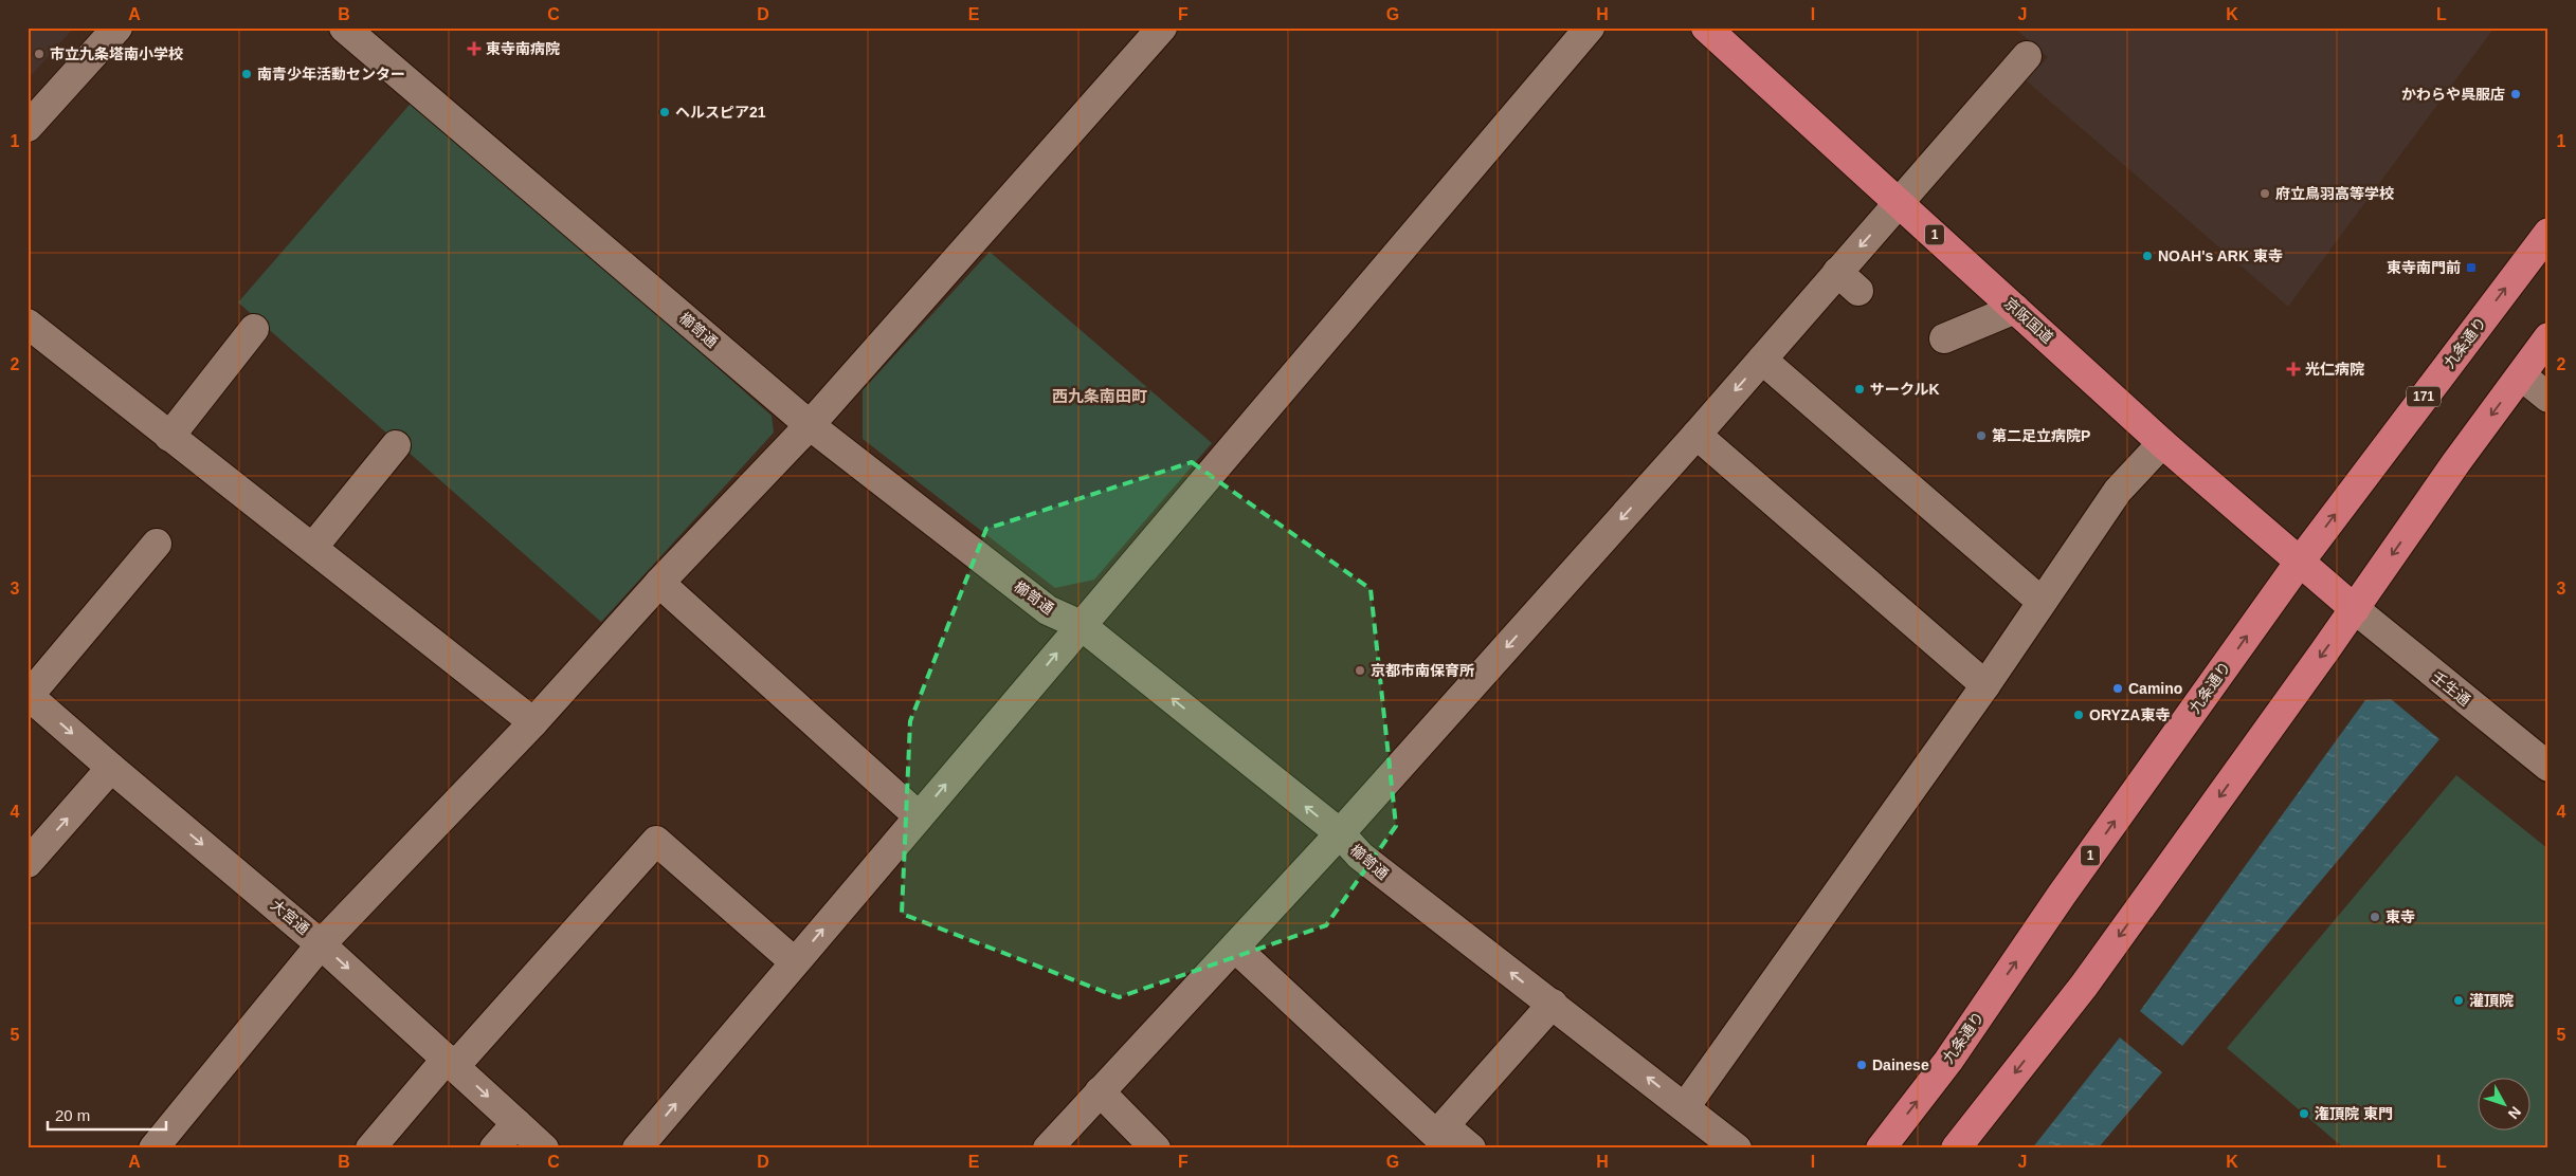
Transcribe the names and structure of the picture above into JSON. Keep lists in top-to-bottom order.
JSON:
{
  "streets": {
    "highway": [
      "1",
      "京阪国道",
      "九条通り",
      "171"
    ],
    "street": ["櫛笥通", "壬生通", "大宮通"]
  },
  "crossings": [
    ["京阪国道", "九条通り"],
    ["京阪国道", "壬生通"]
  ],
  "one_way": ["大宮通"],
  "districts": ["西九条南田町"],
  "places": {
    "health": ["東寺南病院", "光仁病院"],
    "other": [
      "市立九条塔南小学校",
      "南青少年活動センター",
      "かわらや呉服店",
      "ヘルスピア21",
      "府立鳥羽高等学校",
      "NOAH's ARK 東寺",
      "サークルK",
      "第二足立病院P",
      "京都市南保育所",
      "Camino",
      "ORYZA東寺",
      "東寺",
      "灌頂院",
      "Dainese",
      "潅頂院 東門"
    ],
    "transit": ["東寺南門前"]
  },
  "scale_bar": "20 m",
  "north": "bottom right",
  "grid": {
    "columns": [
      "A",
      "B",
      "C",
      "D",
      "E",
      "F",
      "G",
      "H",
      "I",
      "J",
      "K",
      "L"
    ],
    "rows": [
      "1",
      "2",
      "3",
      "4",
      "5"
    ]
  }
}
